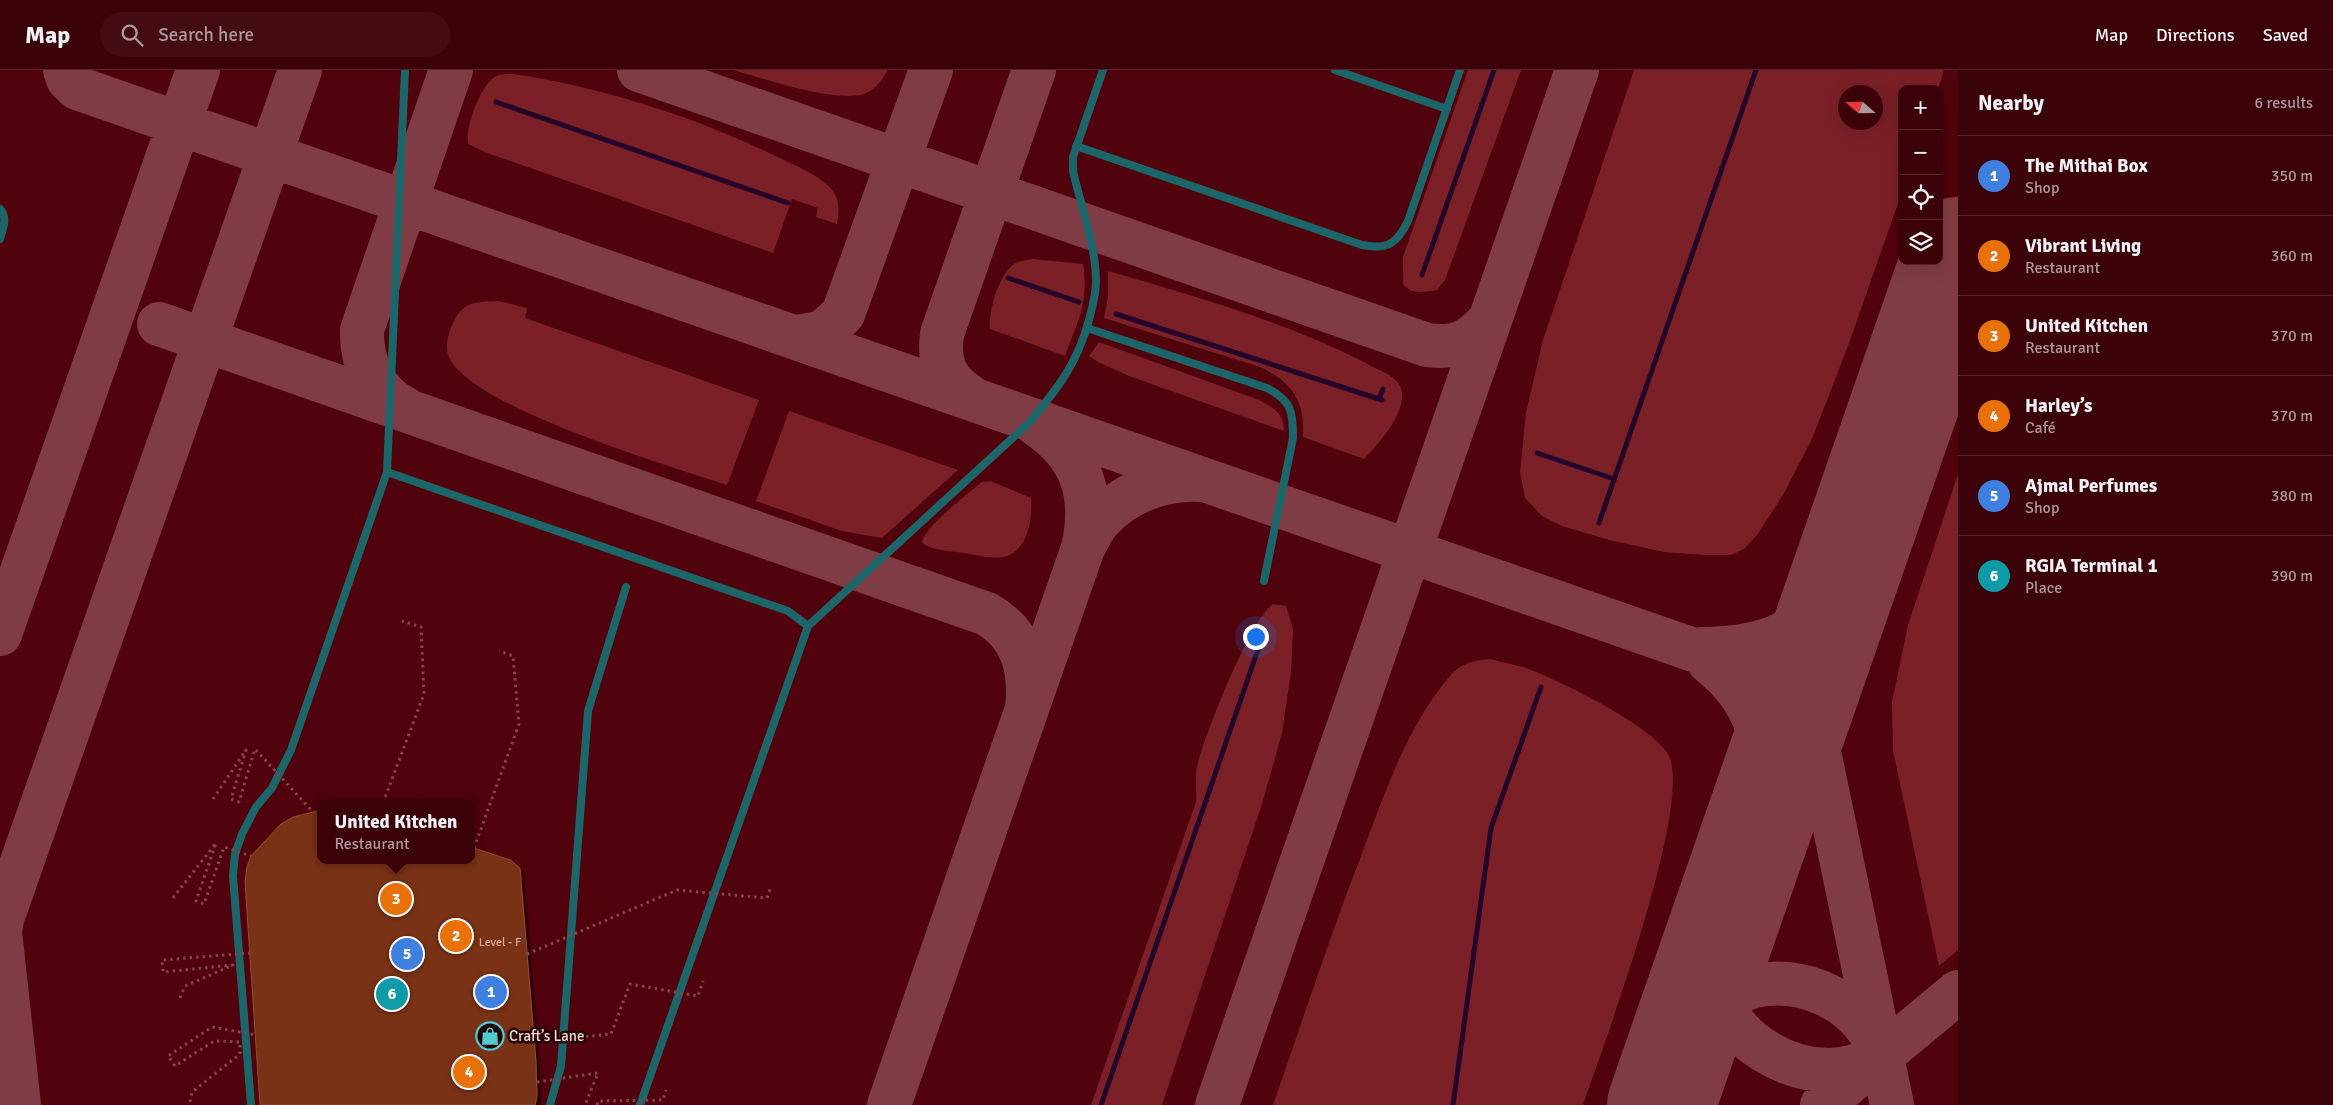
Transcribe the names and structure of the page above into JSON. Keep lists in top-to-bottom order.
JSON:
{
  "places": {
    "shop": ["Craft’s Lane"]
  },
  "house_numbers": ["Level - F"],
  "north": "left",
  "page": {
    "header": "Map",
    "search": "Search here",
    "nav": ["Map", "Directions", "Saved"],
    "heading": ["Nearby", "6 results"],
    "map_buttons": ["+", "−"],
    "list": [
      {
        "mark": "1",
        "name": "The Mithai Box",
        "note": "Shop",
        "value": "350 m"
      },
      {
        "mark": "2",
        "name": "Vibrant Living",
        "note": "Restaurant",
        "value": "360 m"
      },
      {
        "mark": "3",
        "name": "United Kitchen",
        "note": "Restaurant",
        "value": "370 m"
      },
      {
        "mark": "4",
        "name": "Harley’s",
        "note": "Café",
        "value": "370 m"
      },
      {
        "mark": "5",
        "name": "Ajmal Perfumes",
        "note": "Shop",
        "value": "380 m"
      },
      {
        "mark": "6",
        "name": "RGIA Terminal 1",
        "note": "Place",
        "value": "390 m"
      }
    ],
    "popup": ["United Kitchen", "Restaurant"],
    "pins": [
      "3",
      "2",
      "5",
      "1",
      "6",
      "4"
    ]
  }
}
